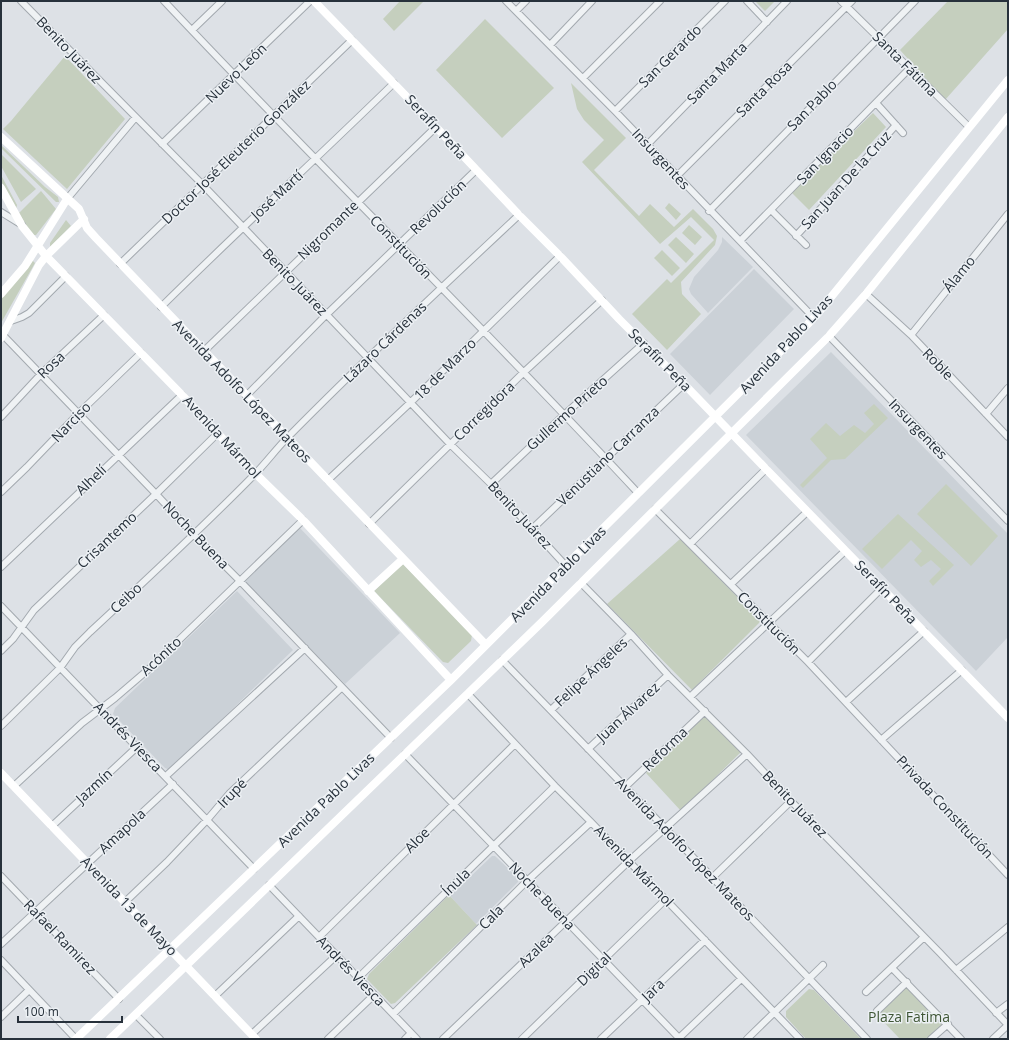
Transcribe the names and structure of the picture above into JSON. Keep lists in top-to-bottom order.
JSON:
{
  "streets": {
    "main road": [
      "Serafín Peña",
      "Avenida Pablo Livas",
      "Avenida Adolfo López Mateos",
      "Avenida Mármol",
      "Avenida 13 de Mayo"
    ],
    "street": [
      "Benito Juárez",
      "San Gerardo",
      "Santa Fátima",
      "Nuevo León",
      "Santa Marta",
      "Santa Rosa",
      "San Pablo",
      "Doctor José Eleuterio González",
      "San Ignacio",
      "Insurgentes",
      "San Juan De la Cruz",
      "José Martí",
      "Revolución",
      "Nigromante",
      "Constitución",
      "Álamo",
      "Lázaro Cárdenas",
      "Roble",
      "Rosa",
      "18 de Marzo",
      "Corregidora",
      "Gullermo Prieto",
      "Narciso",
      "Venustiano Carranza",
      "Alhelí",
      "Noche Buena",
      "Crisantemo",
      "Ceibo",
      "Acónito",
      "Felipe Ángeles",
      "Juan Álvarez",
      "Andrés Viesca",
      "Reforma",
      "Jazmín",
      "Irupé",
      "Privada Constitución",
      "Amapola",
      "Aloe",
      "Ínula",
      "Cala",
      "Rafael Ramirez",
      "Azalea",
      "Digital",
      "Jara"
    ]
  },
  "crossings": [
    ["Benito Juárez", "Nuevo León"],
    ["Benito Juárez", "Doctor José Eleuterio González"],
    ["Benito Juárez", "José Martí"],
    ["Benito Juárez", "Revolución"],
    ["Benito Juárez", "Nigromante"],
    ["Benito Juárez", "Lázaro Cárdenas"],
    ["Benito Juárez", "Avenida Pablo Livas"],
    ["Benito Juárez", "18 de Marzo"],
    ["Benito Juárez", "Corregidora"],
    ["Benito Juárez", "Gullermo Prieto"],
    ["Benito Juárez", "Venustiano Carranza"],
    ["Benito Juárez", "Felipe Ángeles"],
    ["Benito Juárez", "Juan Álvarez"],
    ["Benito Juárez", "Reforma"],
    ["Benito Juárez", "Azalea"],
    ["San Gerardo", "Insurgentes"],
    ["Santa Fátima", "Santa Rosa"],
    ["Santa Fátima", "San Pablo"],
    ["Santa Fátima", "San Ignacio"],
    ["Santa Fátima", "Avenida Pablo Livas"],
    ["Nuevo León", "Constitución"],
    ["Santa Marta", "Insurgentes"],
    ["Santa Rosa", "Insurgentes"],
    ["San Pablo", "Insurgentes"],
    ["Serafín Peña", "Doctor José Eleuterio González"],
    ["Serafín Peña", "José Martí"],
    ["Serafín Peña", "Revolución"],
    ["Serafín Peña", "Nigromante"],
    ["Serafín Peña", "Lázaro Cárdenas"],
    ["Serafín Peña", "Avenida Pablo Livas"],
    ["Serafín Peña", "18 de Marzo"],
    ["Serafín Peña", "Corregidora"],
    ["Serafín Peña", "Gullermo Prieto"],
    ["Serafín Peña", "Venustiano Carranza"],
    ["Doctor José Eleuterio González", "Constitución"],
    ["Doctor José Eleuterio González", "Avenida Adolfo López Mateos"],
    ["San Ignacio", "Insurgentes"],
    ["Insurgentes", "Avenida Pablo Livas"],
    ["José Martí", "Constitución"],
    ["José Martí", "Avenida Adolfo López Mateos"],
    ["Revolución", "Constitución"],
    ["Revolución", "Avenida Adolfo López Mateos"],
    ["Nigromante", "Constitución"],
    ["Nigromante", "Avenida Adolfo López Mateos"],
    ["Constitución", "Lázaro Cárdenas"],
    ["Constitución", "Avenida Pablo Livas"],
    ["Constitución", "18 de Marzo"],
    ["Constitución", "Corregidora"],
    ["Constitución", "Gullermo Prieto"],
    ["Constitución", "Venustiano Carranza"],
    ["Constitución", "Privada Constitución"],
    ["Álamo", "Roble"],
    ["Lázaro Cárdenas", "Avenida Adolfo López Mateos"],
    ["Lázaro Cárdenas", "Avenida Mármol"],
    ["Lázaro Cárdenas", "Ceibo"],
    ["Avenida Pablo Livas", "Roble"],
    ["Avenida Pablo Livas", "Avenida Adolfo López Mateos"],
    ["Avenida Pablo Livas", "Avenida Mármol"],
    ["Avenida Pablo Livas", "Noche Buena"],
    ["Avenida Pablo Livas", "Andrés Viesca"],
    ["Avenida Pablo Livas", "Avenida 13 de Mayo"],
    ["Avenida Pablo Livas", "Rafael Ramirez"],
    ["Rosa", "Avenida Mármol"],
    ["Rosa", "Noche Buena"],
    ["18 de Marzo", "Avenida Adolfo López Mateos"],
    ["Avenida Adolfo López Mateos", "Corregidora"],
    ["Avenida Adolfo López Mateos", "Felipe Ángeles"],
    ["Avenida Adolfo López Mateos", "Juan Álvarez"],
    ["Avenida Adolfo López Mateos", "Reforma"],
    ["Avenida Adolfo López Mateos", "Azalea"],
    ["Narciso", "Avenida Mármol"],
    ["Narciso", "Noche Buena"],
    ["Avenida Mármol", "Alhelí"],
    ["Avenida Mármol", "Crisantemo"],
    ["Avenida Mármol", "Ceibo"],
    ["Avenida Mármol", "Acónito"],
    ["Avenida Mármol", "Aloe"],
    ["Avenida Mármol", "Ínula"],
    ["Avenida Mármol", "Cala"],
    ["Avenida Mármol", "Azalea"],
    ["Avenida Mármol", "Digital"],
    ["Avenida Mármol", "Jara"],
    ["Alhelí", "Noche Buena"],
    ["Noche Buena", "Crisantemo"],
    ["Noche Buena", "Ceibo"],
    ["Noche Buena", "Acónito"],
    ["Noche Buena", "Irupé"],
    ["Noche Buena", "Aloe"],
    ["Noche Buena", "Ínula"],
    ["Noche Buena", "Cala"],
    ["Noche Buena", "Azalea"],
    ["Noche Buena", "Digital"],
    ["Noche Buena", "Jara"],
    ["Crisantemo", "Andrés Viesca"],
    ["Ceibo", "Andrés Viesca"],
    ["Acónito", "Andrés Viesca"],
    ["Acónito", "Avenida 13 de Mayo"],
    ["Andrés Viesca", "Jazmín"],
    ["Andrés Viesca", "Irupé"],
    ["Andrés Viesca", "Amapola"],
    ["Andrés Viesca", "Aloe"],
    ["Andrés Viesca", "Ínula"],
    ["Andrés Viesca", "Cala"],
    ["Jazmín", "Avenida 13 de Mayo"],
    ["Irupé", "Avenida 13 de Mayo"],
    ["Amapola", "Avenida 13 de Mayo"],
    ["Amapola", "Rafael Ramirez"]
  ],
  "parks": ["Plaza Fatima"],
  "scale_bar": "100 m"
}
